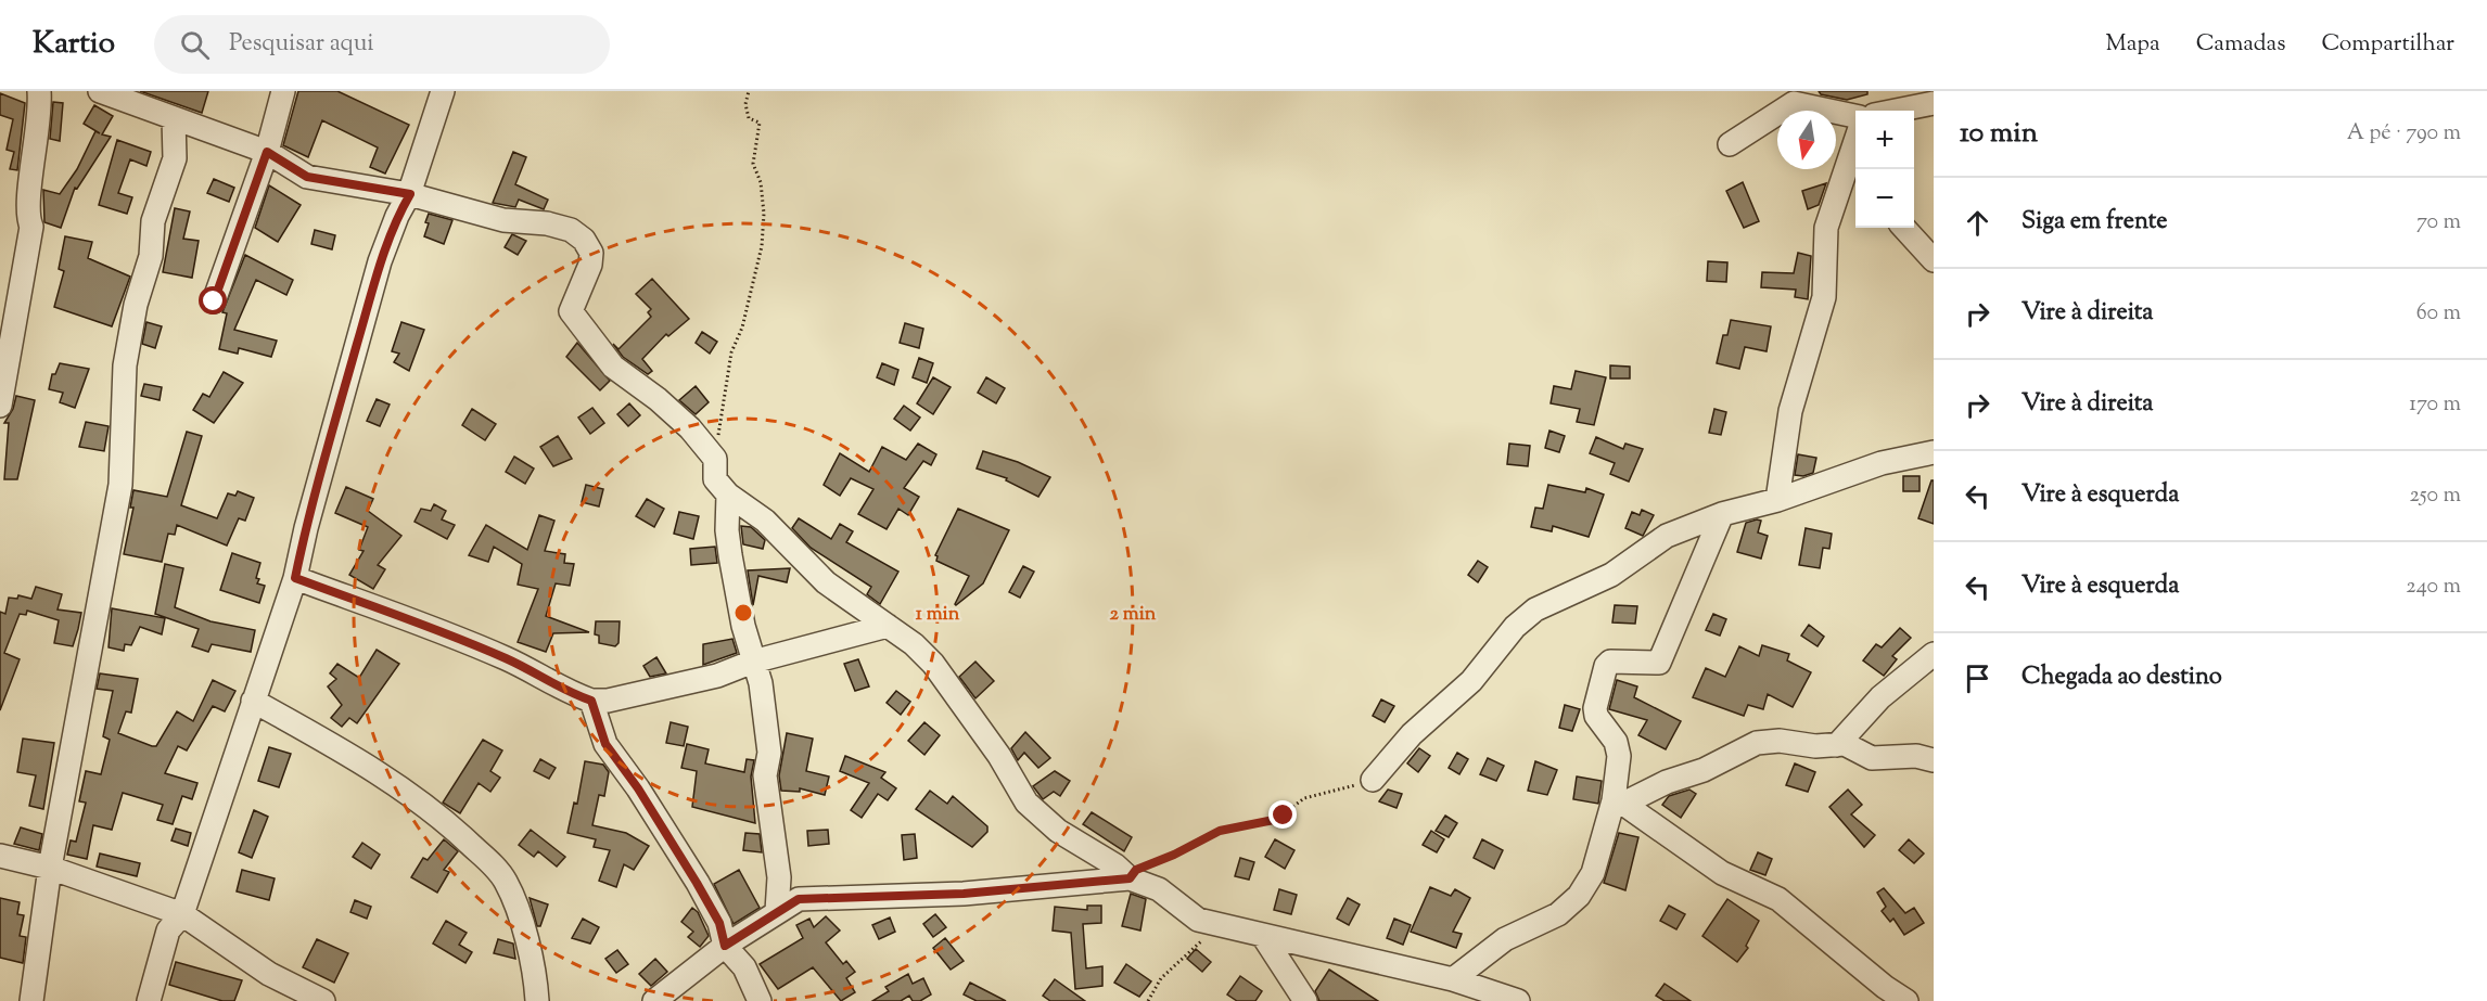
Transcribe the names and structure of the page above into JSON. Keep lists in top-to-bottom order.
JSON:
{
  "north": "bottom",
  "page": {
    "header": "Kartio",
    "search": "Pesquisar aqui",
    "nav": ["Mapa", "Camadas", "Compartilhar"],
    "heading": ["10 min", "A pé · 790 m"],
    "map_buttons": ["+", "−"],
    "list": [
      ["Siga em frente", "70 m"],
      ["Vire à direita", "60 m"],
      ["Vire à direita", "170 m"],
      ["Vire à esquerda", "250 m"],
      ["Vire à esquerda", "240 m"],
      "Chegada ao destino"
    ]
  },
  "rings": ["1 min", "2 min"]
}
